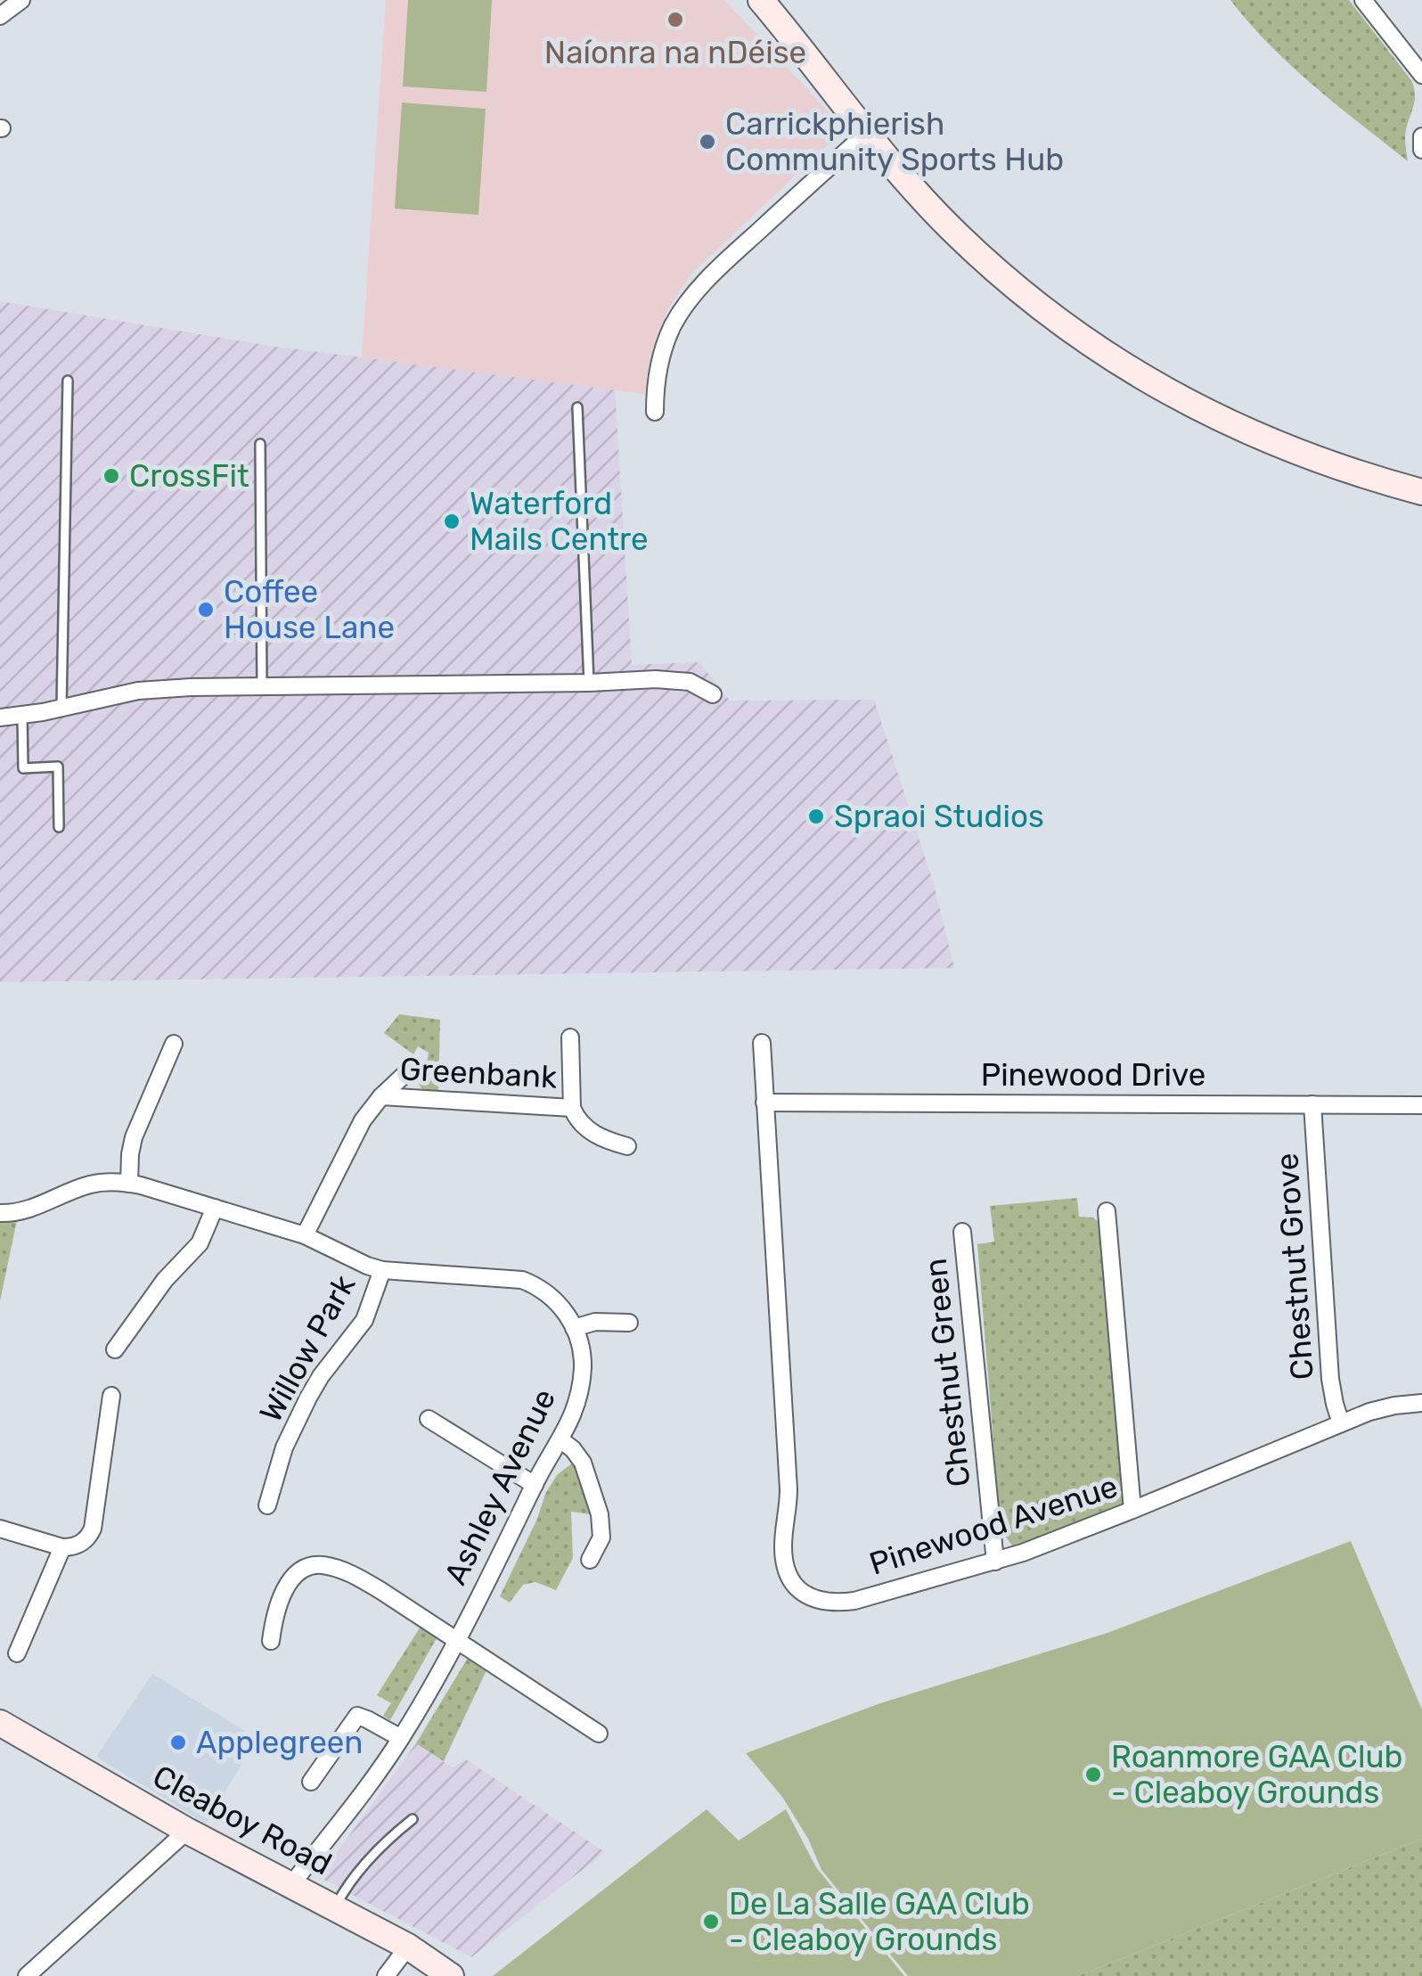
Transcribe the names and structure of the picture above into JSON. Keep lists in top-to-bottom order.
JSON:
{
  "streets": {
    "street": [
      "Greenbank",
      "Pinewood Drive",
      "Chestnut Grove",
      "Willow Park",
      "Chestnut Green",
      "Ashley Avenue",
      "Pinewood Avenue",
      "Cleaboy Road"
    ]
  },
  "crossings": [
    ["Greenbank", "Ashley Avenue"],
    ["Pinewood Drive", "Chestnut Grove"],
    ["Pinewood Drive", "Pinewood Avenue"],
    ["Chestnut Grove", "Pinewood Avenue"],
    ["Willow Park", "Ashley Avenue"],
    ["Chestnut Green", "Pinewood Avenue"],
    ["Ashley Avenue", "Cleaboy Road"]
  ],
  "places": [
    "Naíonra na nDéise",
    "Carrickphierish Community Sports Hub",
    "CrossFit",
    "Waterford Mails Centre",
    "Coffee House Lane",
    "Spraoi Studios",
    "Applegreen",
    "Roanmore GAA Club - Cleaboy Grounds",
    "De La Salle GAA Club - Cleaboy Grounds"
  ]
}
